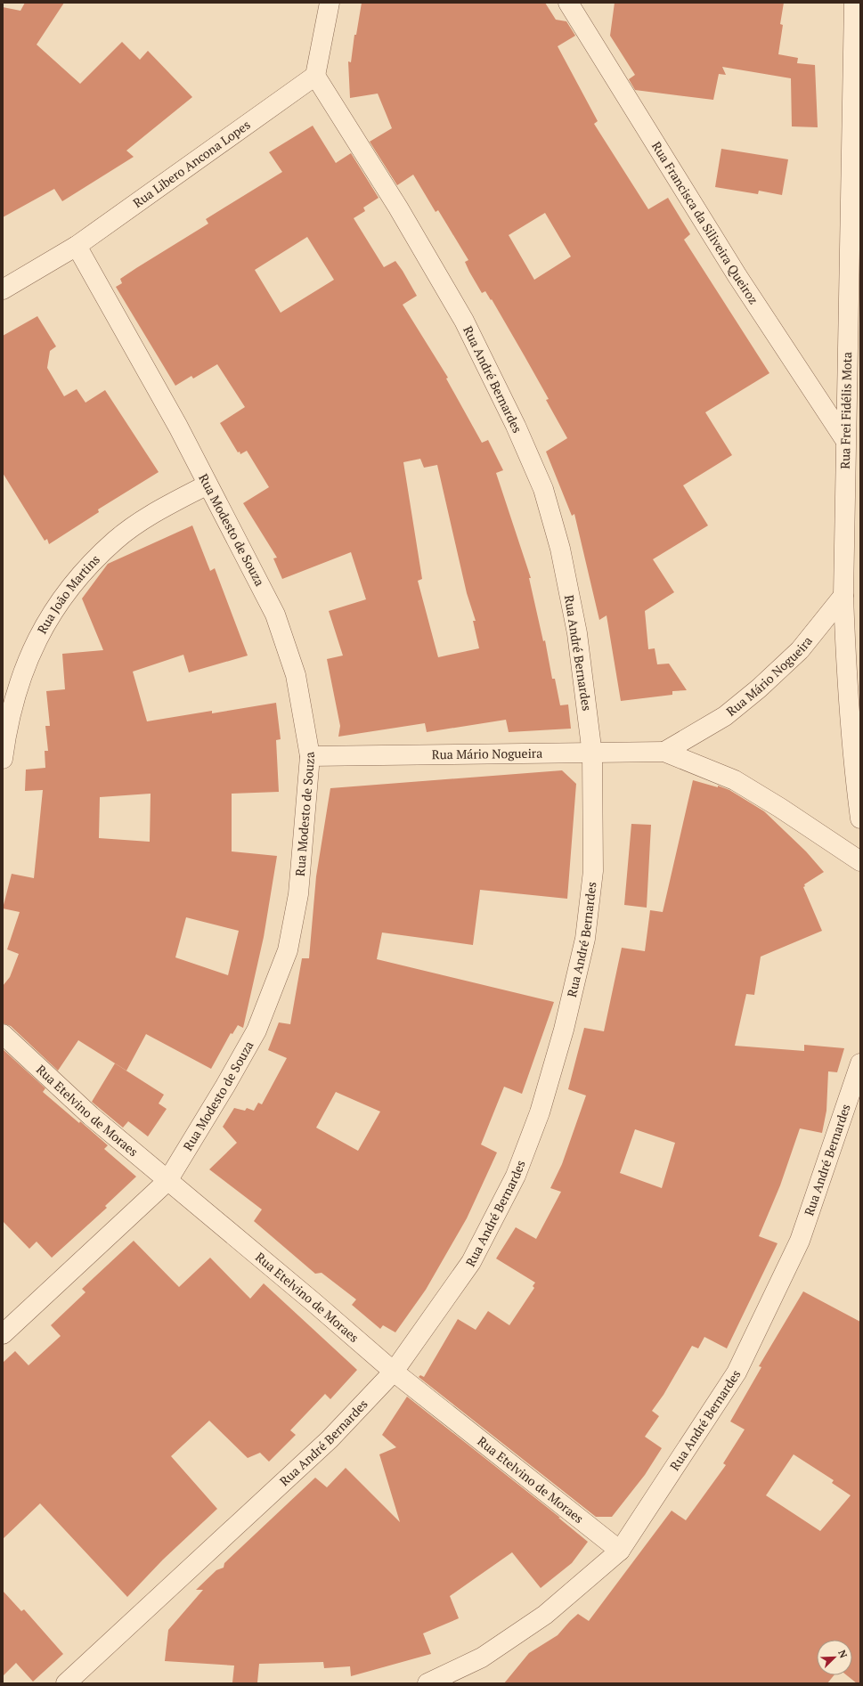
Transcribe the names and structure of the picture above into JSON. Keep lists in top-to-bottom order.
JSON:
{
  "streets": {
    "street": [
      "Rua Libero Ancona Lopes",
      "Rua Francisca da Siliveira Queiroz",
      "Rua André Bernardes",
      "Rua Frei Fidélis Mota",
      "Rua Modesto de Souza",
      "Rua João Martins",
      "Rua Mário Nogueira",
      "Rua Etelvino de Moraes"
    ]
  },
  "crossings": [
    ["Rua Libero Ancona Lopes", "Rua André Bernardes"],
    ["Rua Libero Ancona Lopes", "Rua Modesto de Souza"],
    ["Rua Francisca da Siliveira Queiroz", "Rua Frei Fidélis Mota"],
    ["Rua André Bernardes", "Rua Mário Nogueira"],
    ["Rua André Bernardes", "Rua Etelvino de Moraes"],
    ["Rua Frei Fidélis Mota", "Rua Mário Nogueira"],
    ["Rua Modesto de Souza", "Rua João Martins"],
    ["Rua Modesto de Souza", "Rua Mário Nogueira"],
    ["Rua Modesto de Souza", "Rua Etelvino de Moraes"]
  ],
  "north": "top right"
}
